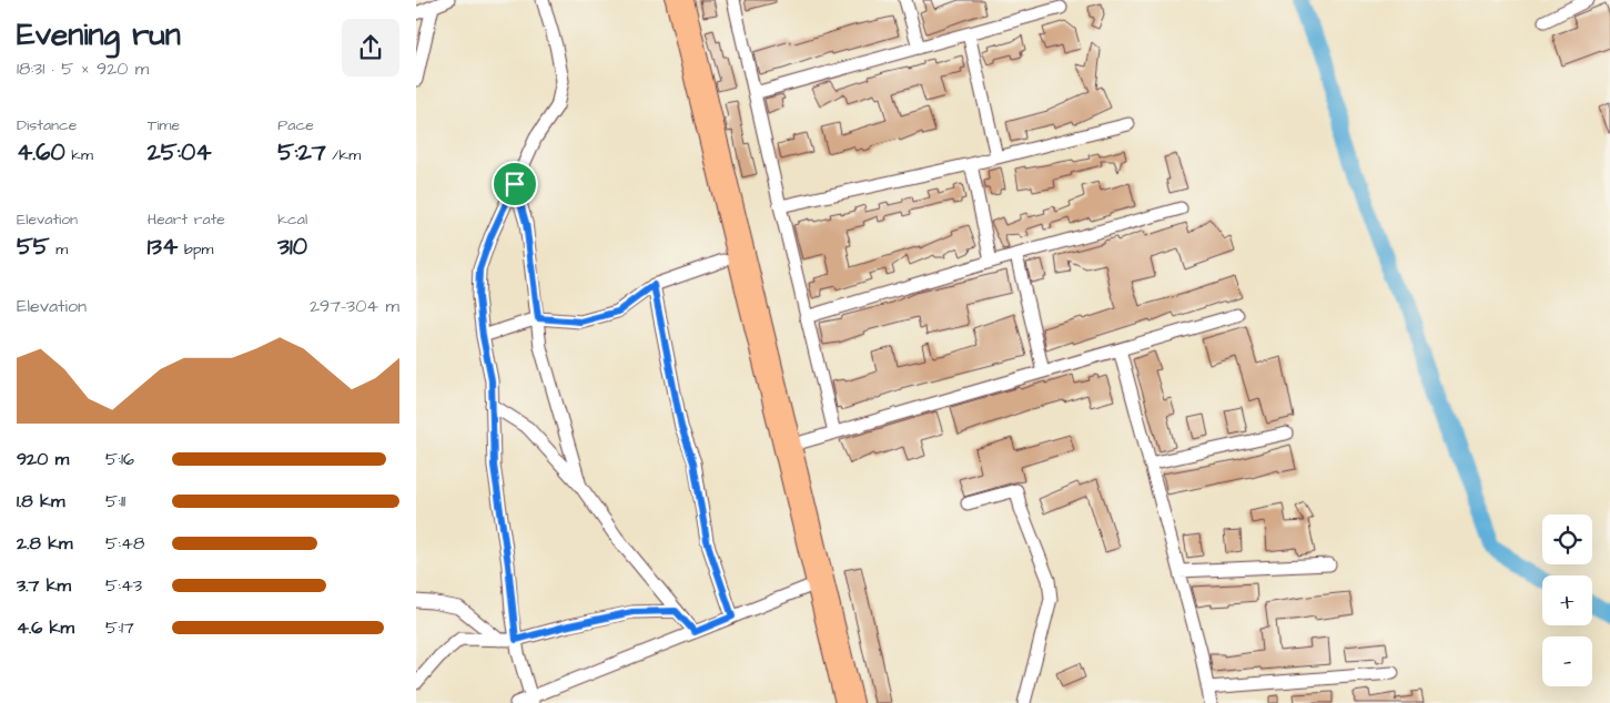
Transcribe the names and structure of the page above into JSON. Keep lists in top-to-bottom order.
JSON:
{
  "page": {
    "heading": ["Evening run", "18:31 · 5 × 920 m"],
    "stats": [
      ["Distance", "4.60 km"],
      ["Time", "25:04"],
      ["Pace", "5:27 /km"],
      ["Elevation", "55 m"],
      ["Heart rate", "134 bpm"],
      ["kcal", "310"]
    ],
    "chart": ["Elevation", "297–304 m"],
    "list": [
      {
        "name": "920 m",
        "note": "5:16"
      },
      {
        "name": "1.8 km",
        "note": "5:11"
      },
      {
        "name": "2.8 km",
        "note": "5:48"
      },
      {
        "name": "3.7 km",
        "note": "5:43"
      },
      {
        "name": "4.6 km",
        "note": "5:17"
      }
    ],
    "map_buttons": ["+", "−"]
  }
}
